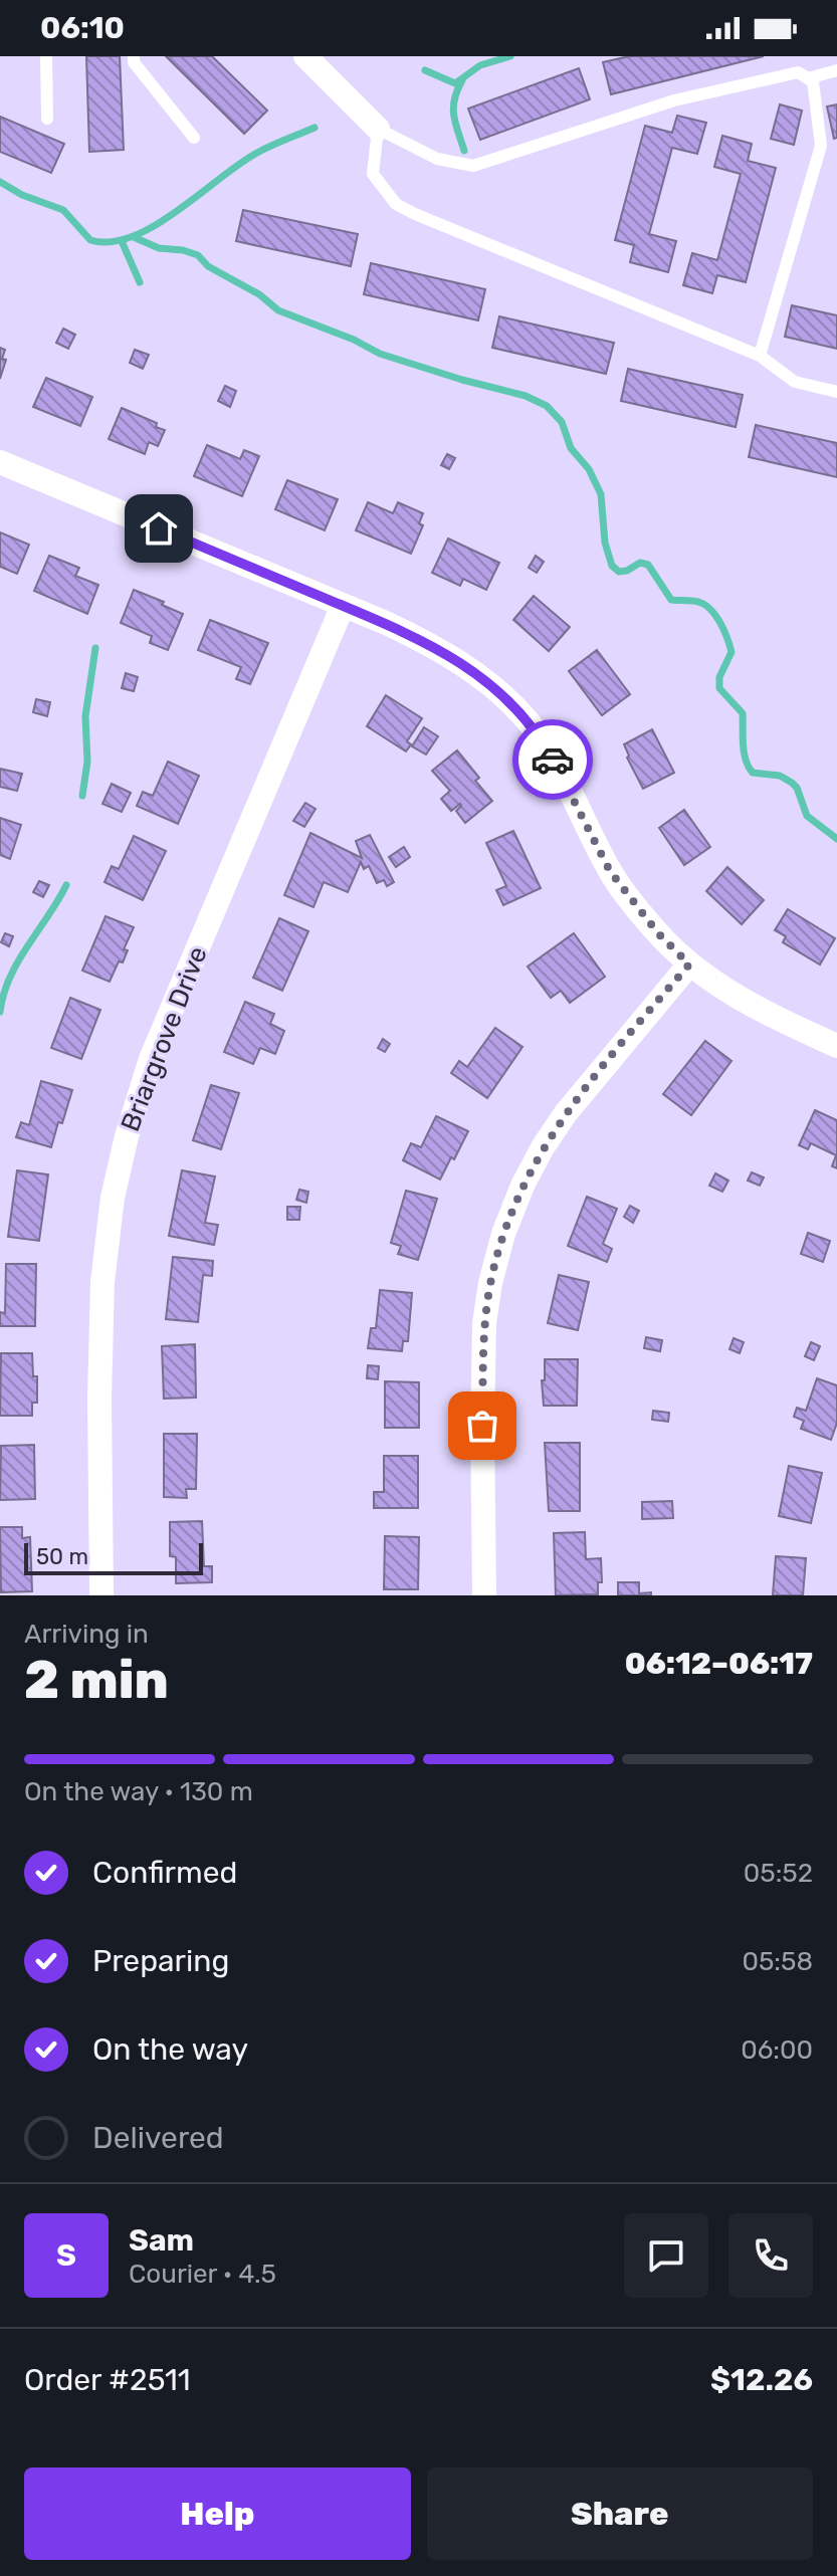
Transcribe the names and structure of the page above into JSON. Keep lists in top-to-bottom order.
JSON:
{
  "streets": {
    "street": ["Briargrove Drive"]
  },
  "scale_bar": "50 m",
  "page": {
    "status": "06:10",
    "scale": "50 m",
    "heading": ["2 min", "Arriving in", "06:12–06:17"],
    "panel": [
      "Sam",
      "Courier · 4.5",
      "Order #2511",
      "$12.26"
    ],
    "bar": "On the way · 130 m",
    "list": [
      ["Confirmed", "05:52"],
      ["Preparing", "05:58"],
      ["On the way", "06:00"],
      "Delivered"
    ],
    "round": "S",
    "buttons": ["Help", "Share"]
  }
}
